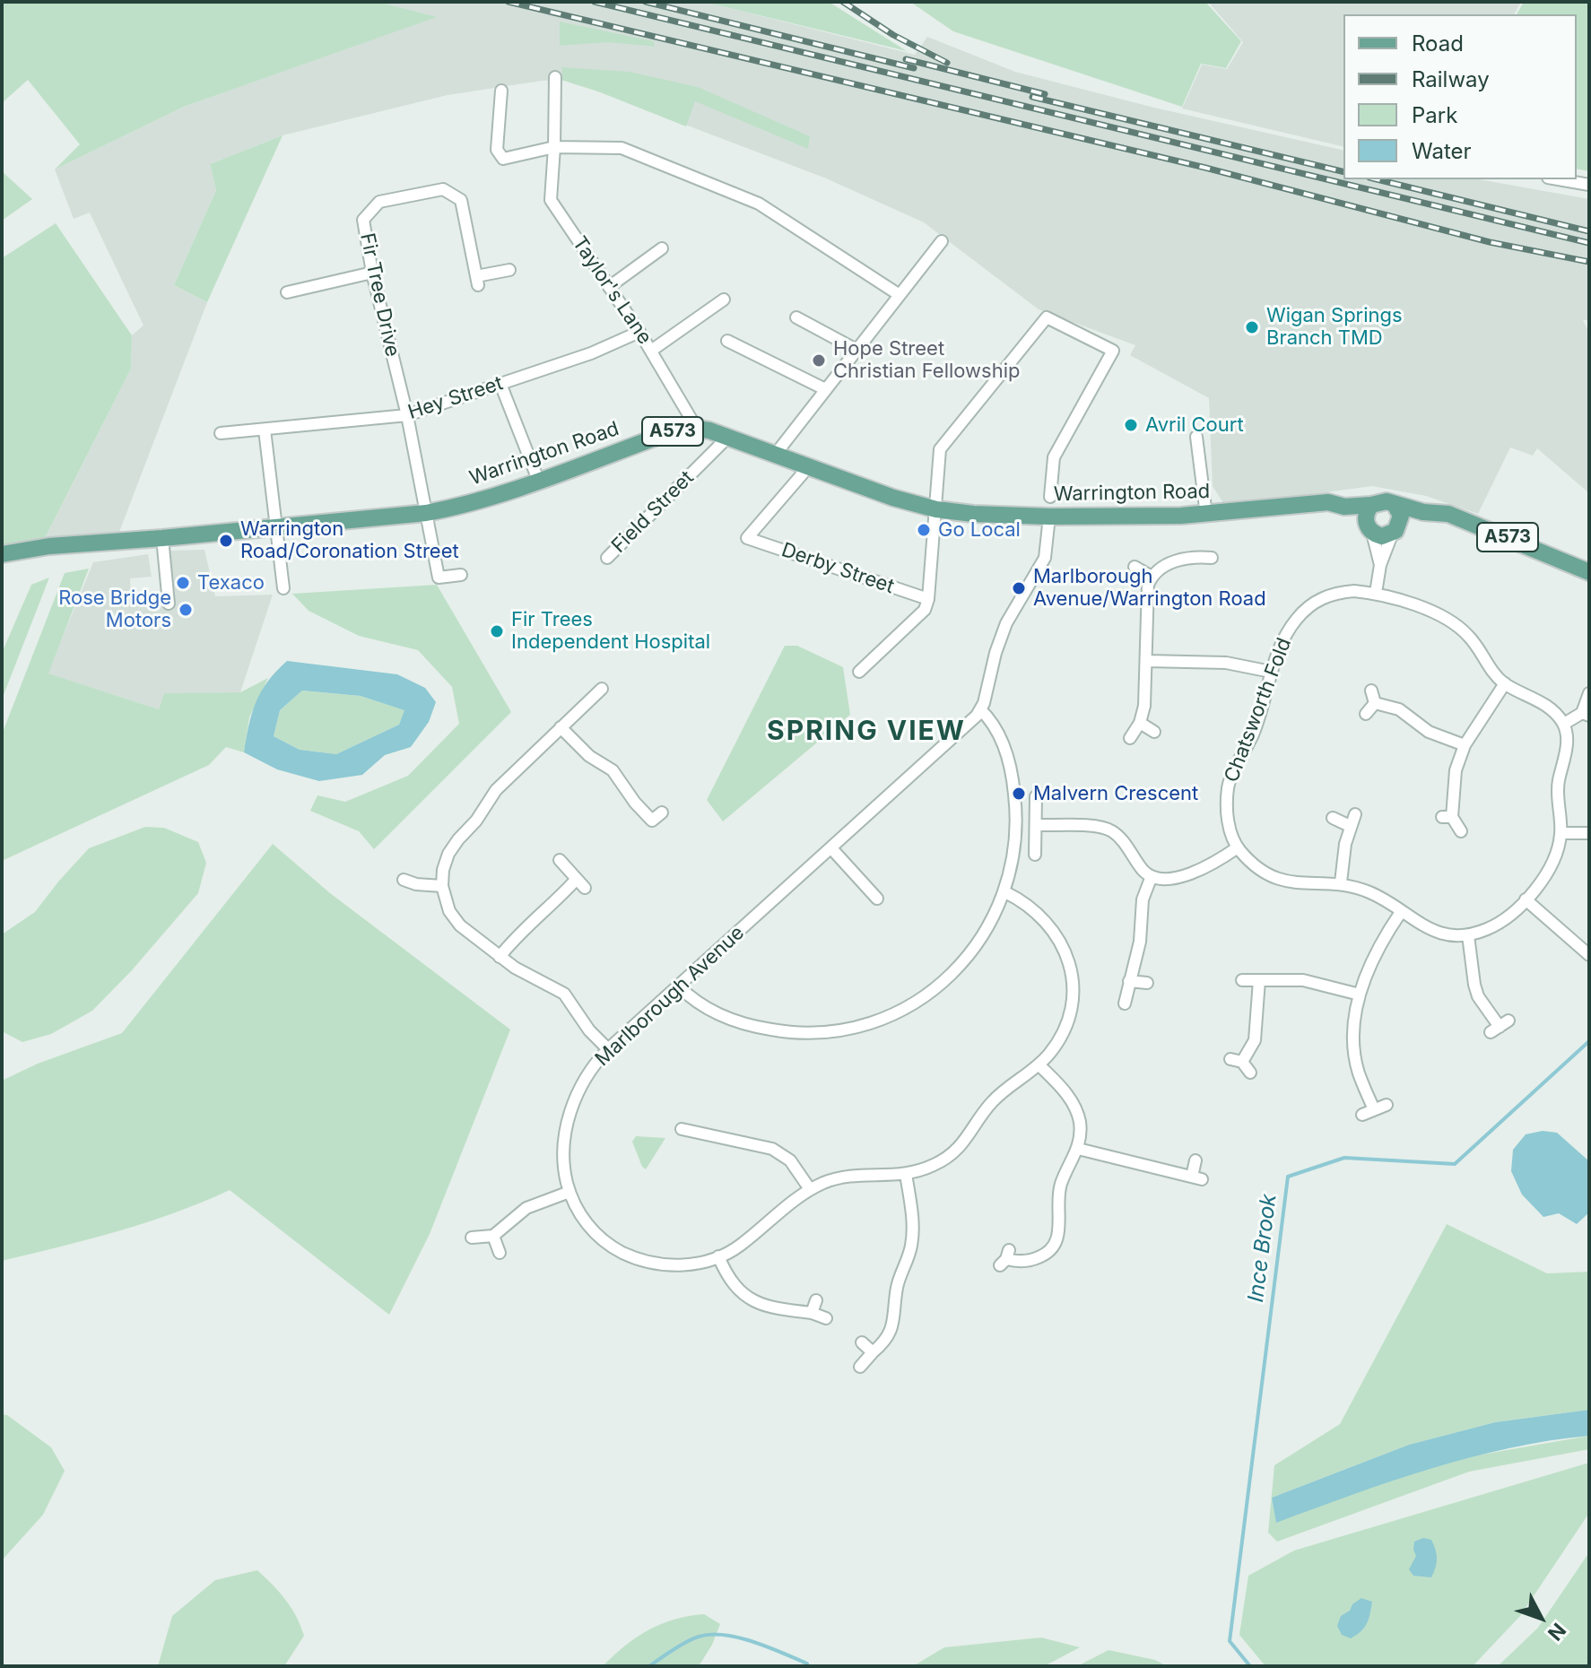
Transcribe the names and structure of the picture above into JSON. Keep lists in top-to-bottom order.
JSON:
{
  "streets": {
    "main road": ["A573", "Warrington Road"],
    "street": [
      "Taylor's Lane",
      "Fir Tree Drive",
      "Hey Street",
      "Field Street",
      "Derby Street",
      "Chatsworth Fold",
      "Marlborough Avenue"
    ]
  },
  "crossings": [
    ["Taylor's Lane", "Hey Street"],
    ["Taylor's Lane", "Warrington Road"],
    ["Fir Tree Drive", "Hey Street"],
    ["Fir Tree Drive", "Warrington Road"],
    ["A573", "Warrington Road"],
    ["Warrington Road", "Field Street"],
    ["Warrington Road", "Derby Street"],
    ["Warrington Road", "Marlborough Avenue"]
  ],
  "districts": ["SPRING VIEW"],
  "water": ["Ince Brook"],
  "places": [
    "Wigan Springs Branch TMD",
    "Hope Street Christian Fellowship",
    "Avril Court",
    "Go Local",
    "Warrington Road/Coronation Street",
    "Texaco",
    "Marlborough Avenue/Warrington Road",
    "Rose Bridge Motors",
    "Fir Trees Independent Hospital",
    "Malvern Crescent"
  ],
  "legend": [
    "Road",
    "Railway",
    "Park",
    "Water"
  ],
  "north": "bottom right"
}
